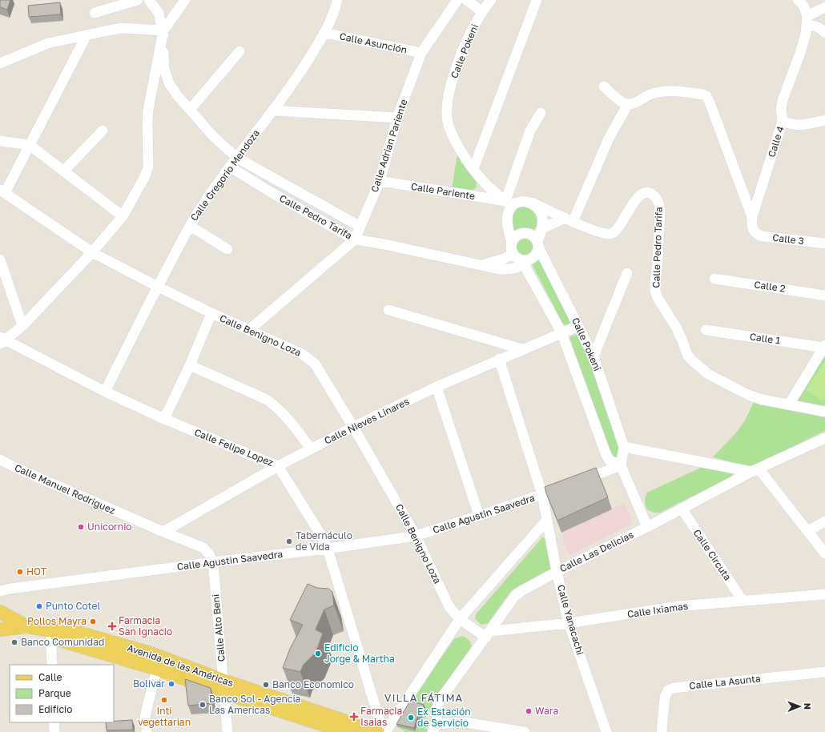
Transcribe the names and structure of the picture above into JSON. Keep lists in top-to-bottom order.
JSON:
{
  "streets": {
    "main road": ["Avenida de las Américas"],
    "street": [
      "Calle Asunción",
      "Calle Pokeni",
      "Calle 4",
      "Calle Adrian Pariente",
      "Calle Gregorio Mendoza",
      "Calle Pariente",
      "Calle Pedro Tarifa",
      "Calle 3",
      "Calle 2",
      "Calle Benigno Loza",
      "Calle 1",
      "Calle Nieves Linares",
      "Calle Felipe Lopez",
      "Calle Manuel Rodriguez",
      "Calle Agustin Saavedra",
      "Calle Las Delicias",
      "Calle Circuta",
      "Calle Ixiamas",
      "Calle Yanacachi",
      "Calle Alto Beni",
      "Calle La Asunta"
    ]
  },
  "crossings": [
    ["Calle Asunción", "Calle Adrian Pariente"],
    ["Calle Asunción", "Calle Gregorio Mendoza"],
    ["Calle Pokeni", "Calle Pariente"],
    ["Calle Pokeni", "Calle Pedro Tarifa"],
    ["Calle Pokeni", "Calle Nieves Linares"],
    ["Calle Pokeni", "Calle Agustin Saavedra"],
    ["Calle 4", "Calle 3"],
    ["Calle Adrian Pariente", "Calle Pariente"],
    ["Calle Adrian Pariente", "Calle Pedro Tarifa"],
    ["Calle Adrian Pariente", "Calle Benigno Loza"],
    ["Calle Gregorio Mendoza", "Calle Pedro Tarifa"],
    ["Calle Gregorio Mendoza", "Calle Benigno Loza"],
    ["Calle Gregorio Mendoza", "Calle Felipe Lopez"],
    ["Calle Benigno Loza", "Calle Nieves Linares"],
    ["Calle Benigno Loza", "Calle Agustin Saavedra"],
    ["Calle Nieves Linares", "Calle Felipe Lopez"],
    ["Calle Nieves Linares", "Calle Manuel Rodriguez"],
    ["Calle Nieves Linares", "Calle Yanacachi"],
    ["Calle Felipe Lopez", "Calle Agustin Saavedra"],
    ["Calle Manuel Rodriguez", "Calle Agustin Saavedra"],
    ["Calle Manuel Rodriguez", "Calle Alto Beni"],
    ["Calle Agustin Saavedra", "Calle Yanacachi"],
    ["Calle Agustin Saavedra", "Calle Alto Beni"],
    ["Calle Las Delicias", "Calle Circuta"],
    ["Calle Las Delicias", "Calle Ixiamas"],
    ["Calle Las Delicias", "Calle Yanacachi"],
    ["Calle Circuta", "Calle Ixiamas"],
    ["Calle Ixiamas", "Calle Yanacachi"],
    ["Calle Alto Beni", "Avenida de las Américas"]
  ],
  "districts": ["VILLA FÁTIMA"],
  "places": {
    "other": [
      "Unicornio",
      "Tabernáculo de Vida",
      "HOT",
      "Punto Cotel",
      "Pollos Mayra",
      "Banco Comunidad",
      "Edificio Jorge & Martha",
      "Bolivar",
      "Banco Economico",
      "Inti vegettarian",
      "Banco Sol - Agencia Las Americas",
      "Wara",
      "Ex Estación de Servicio"
    ],
    "health": ["Farmacia San Ignacio", "Farmacia Isaias"]
  },
  "legend": ["Calle", "Parque", "Edificio"],
  "north": "right"
}
